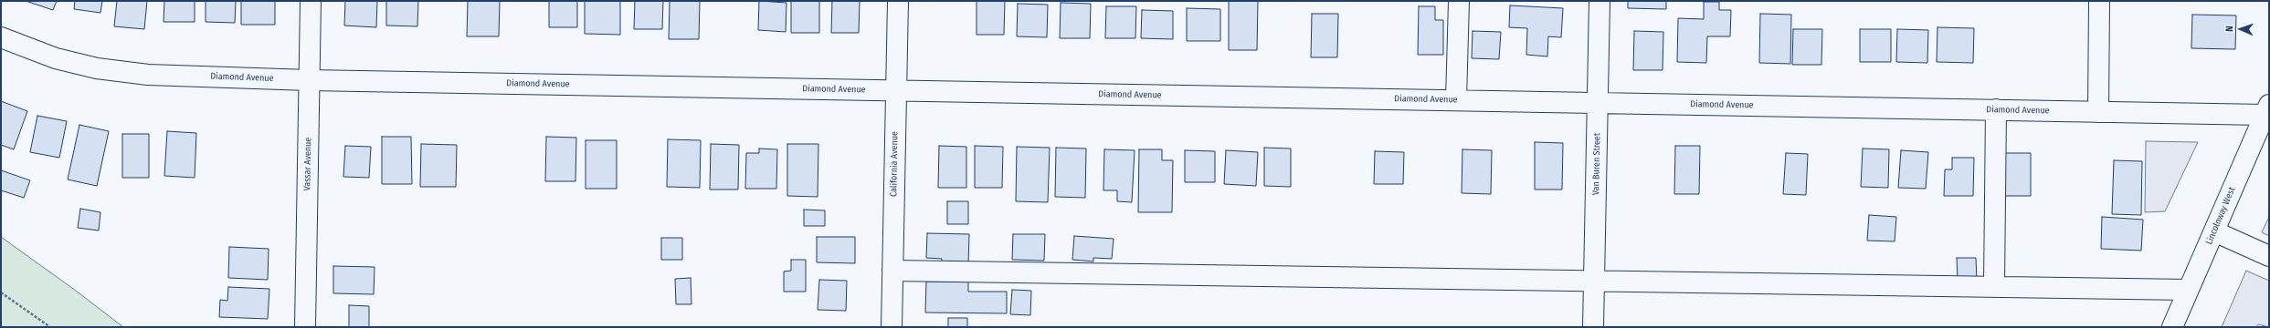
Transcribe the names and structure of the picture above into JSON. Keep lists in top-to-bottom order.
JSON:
{
  "streets": {
    "street": [
      "Diamond Avenue",
      "Vassar Avenue",
      "California Avenue",
      "Van Buren Street",
      "Lincolnway West"
    ]
  },
  "crossings": [
    ["Diamond Avenue", "Vassar Avenue"],
    ["Diamond Avenue", "California Avenue"],
    ["Diamond Avenue", "Van Buren Street"],
    ["Diamond Avenue", "Lincolnway West"]
  ],
  "north": "left"
}
